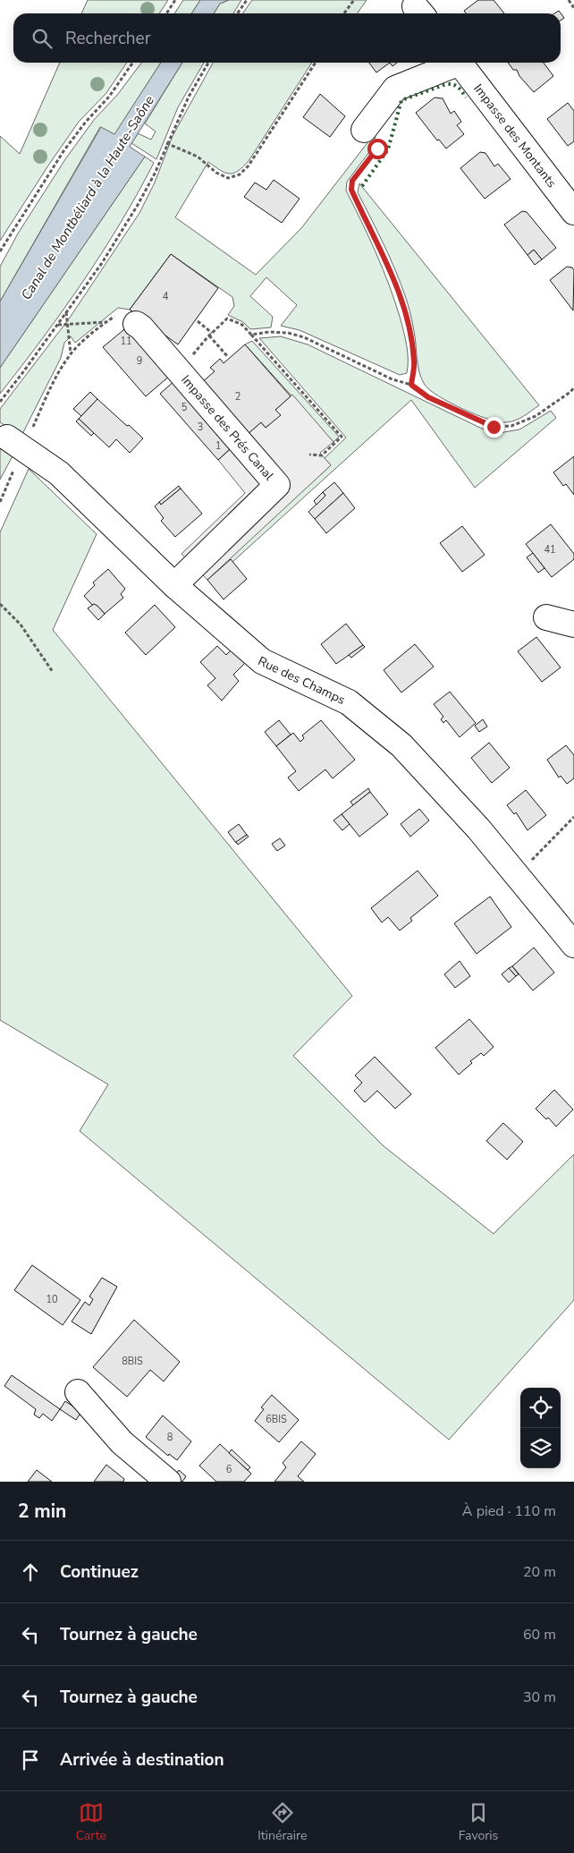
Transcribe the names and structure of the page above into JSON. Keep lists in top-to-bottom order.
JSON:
{
  "streets": {
    "street": ["Impasse des Montants", "Impasse des Prés Canal", "Rue des Champs"]
  },
  "crossings": [
    ["Impasse des Prés Canal", "Rue des Champs"]
  ],
  "water": ["Canal de Montbéliard à la Haute-Saône"],
  "house_numbers": [
    "4",
    "11",
    "9",
    "2",
    "5",
    "3",
    "1",
    "41",
    "10",
    "8BIS",
    "6BIS",
    "8",
    "6"
  ],
  "page": {
    "search": "Rechercher",
    "heading": ["2 min", "À pied · 110 m"],
    "list": [
      ["Continuez", "20 m"],
      ["Tournez à gauche", "60 m"],
      ["Tournez à gauche", "30 m"],
      "Arrivée à destination"
    ],
    "nav": ["Carte", "Itinéraire", "Favoris"]
  }
}
